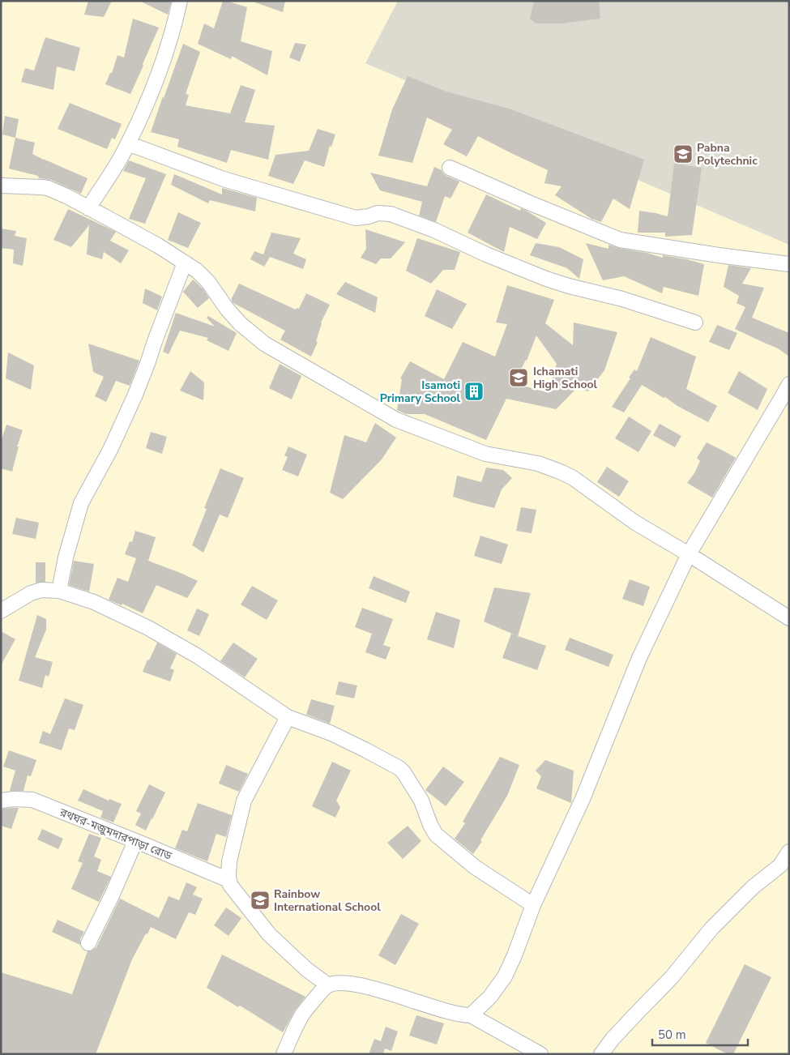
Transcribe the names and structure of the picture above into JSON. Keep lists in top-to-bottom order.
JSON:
{
  "streets": {
    "street": ["রথঘর-মজুমদারপাড়া রোড"]
  },
  "places": {
    "school or university": ["Pabna Polytechnic", "Ichamati High School", "Rainbow International School"],
    "building": ["Isamoti Primary School"]
  },
  "scale_bar": "50 m"
}
